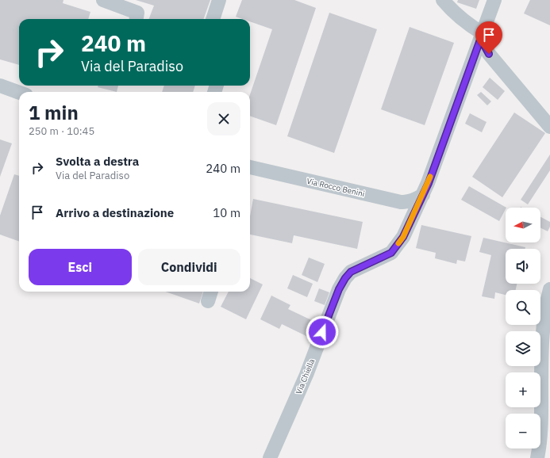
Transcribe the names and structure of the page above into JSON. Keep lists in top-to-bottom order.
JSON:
{
  "streets": {
    "street": ["Via Rocco Benini", "Via Chiella"]
  },
  "crossings": [
    ["Via Rocco Benini", "Via Chiella"]
  ],
  "north": "left",
  "page": {
    "turn": ["240 m", "Via del Paradiso"],
    "heading": ["1 min", "250 m · 10:45"],
    "list": [
      {
        "name": "Svolta a destra",
        "note": "Via del Paradiso",
        "value": "240 m"
      },
      {
        "name": "Arrivo a destinazione",
        "value": "10 m"
      }
    ],
    "map_buttons": ["+", "−"],
    "buttons": ["Esci", "Condividi"]
  }
}
